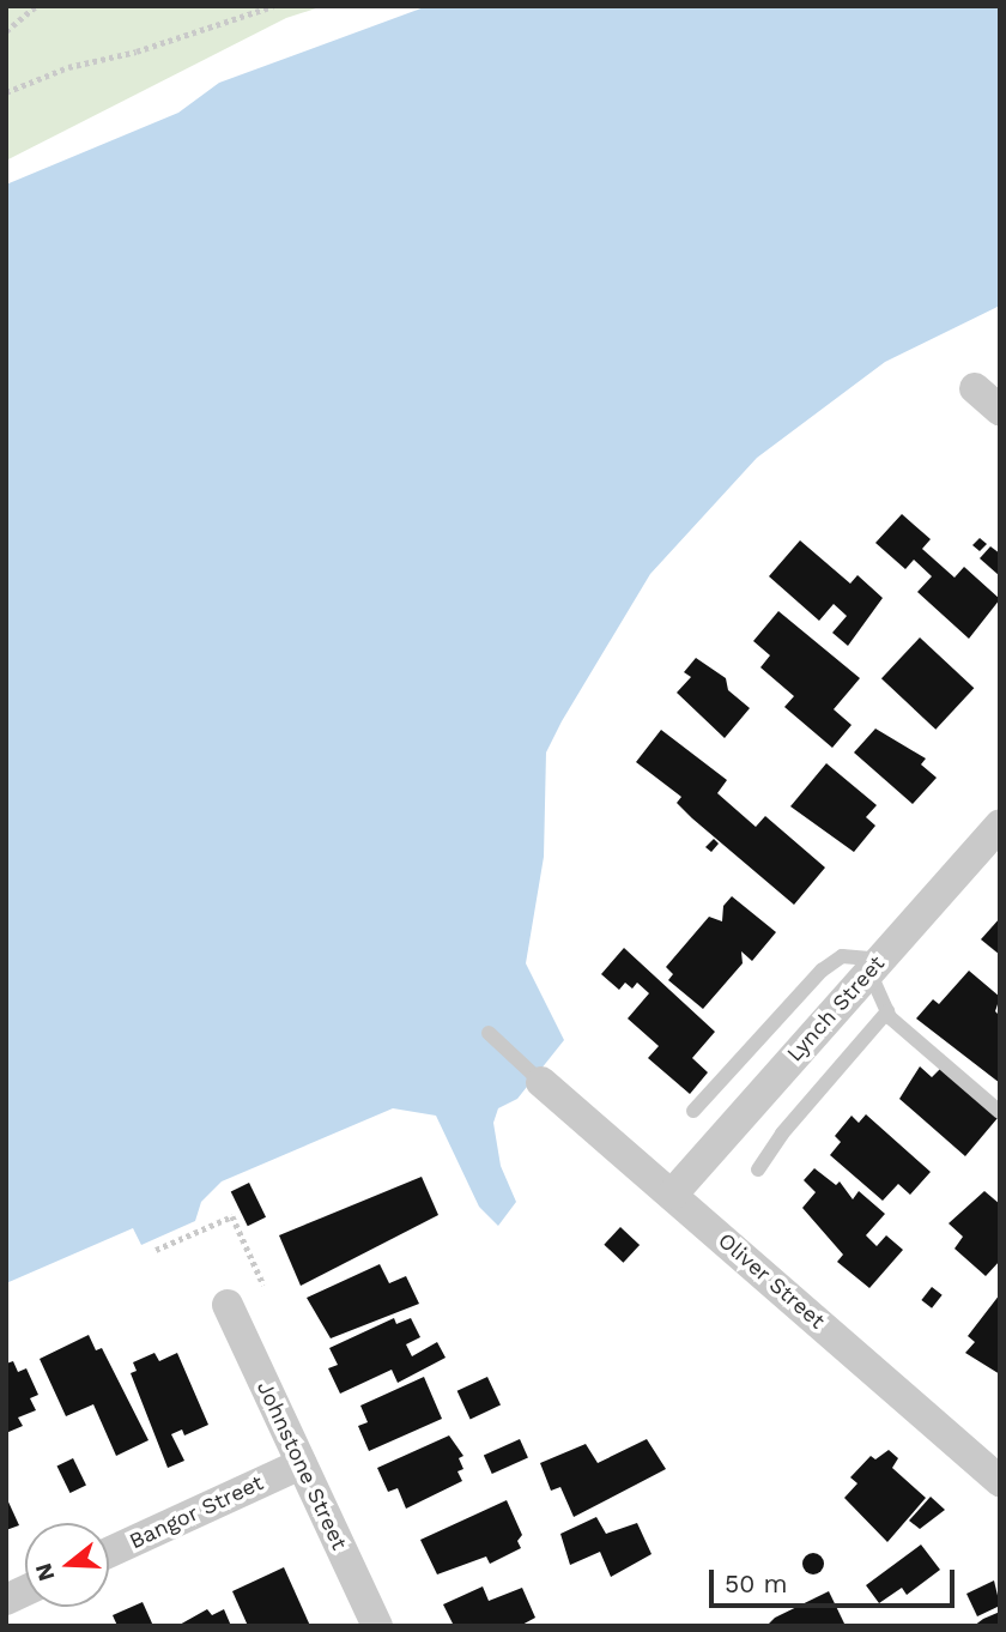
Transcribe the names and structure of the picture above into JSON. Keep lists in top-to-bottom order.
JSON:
{
  "streets": {
    "street": [
      "Lynch Street",
      "Oliver Street",
      "Johnstone Street",
      "Bangor Street"
    ]
  },
  "crossings": [
    ["Lynch Street", "Oliver Street"],
    ["Johnstone Street", "Bangor Street"]
  ],
  "scale_bar": "50 m",
  "north": "left"
}
